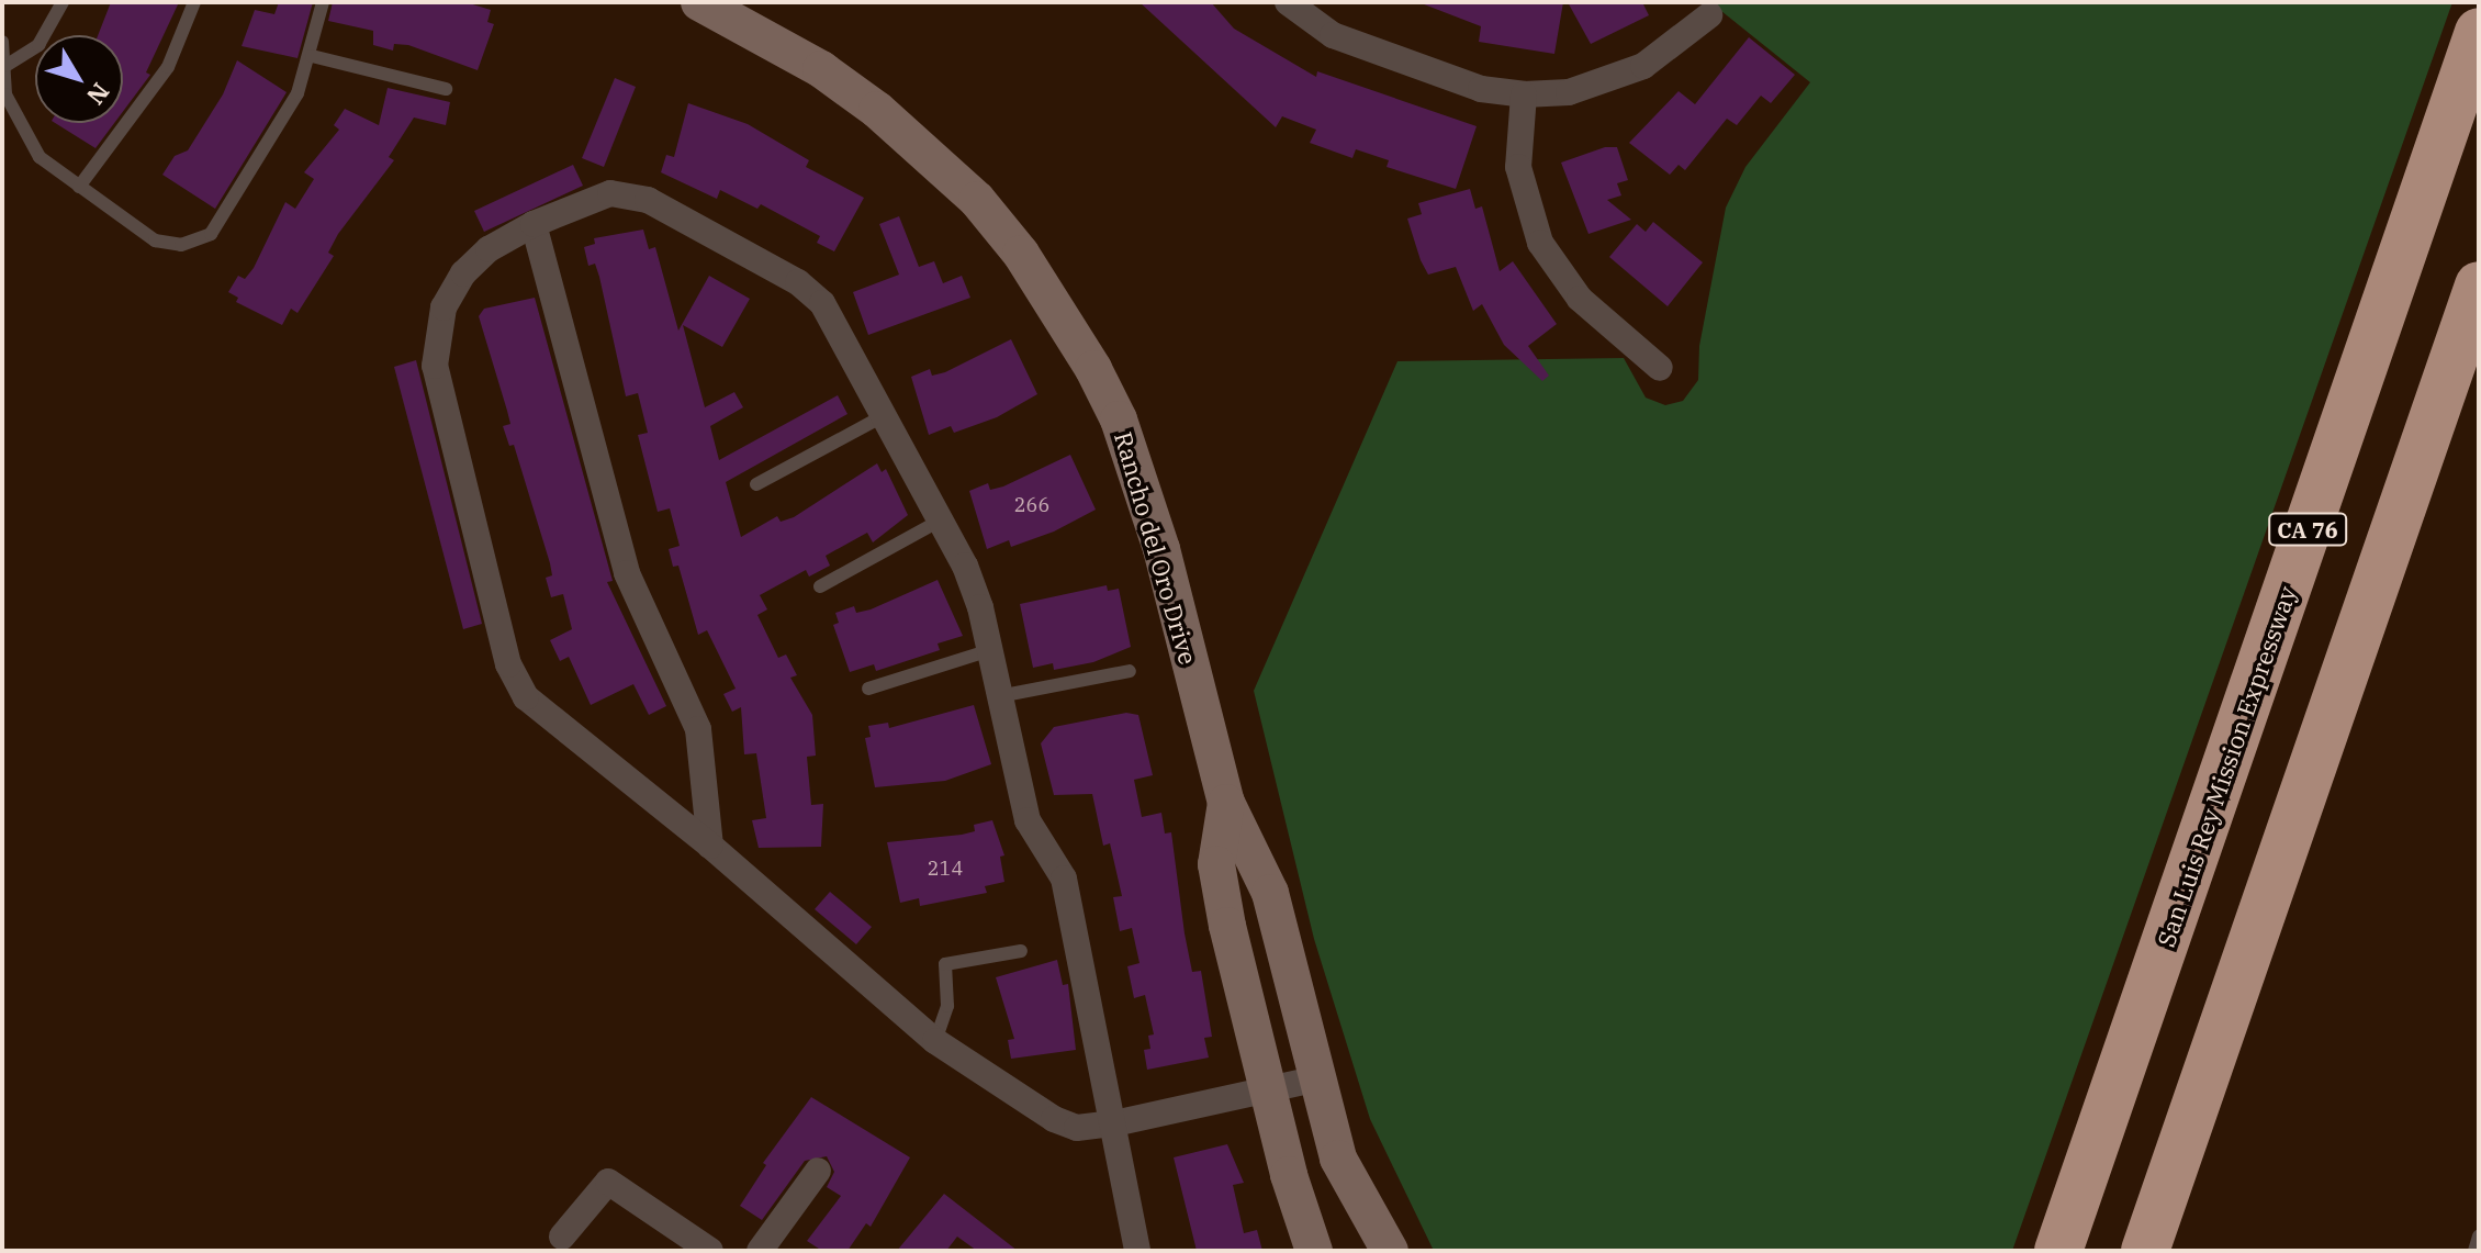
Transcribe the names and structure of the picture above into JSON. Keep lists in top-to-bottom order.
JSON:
{
  "streets": {
    "highway": ["CA 76", "San Luis Rey Mission Expressway"],
    "main road": ["Rancho del Oro Drive"]
  },
  "house_numbers": ["266", "214"],
  "north": "bottom right"
}
